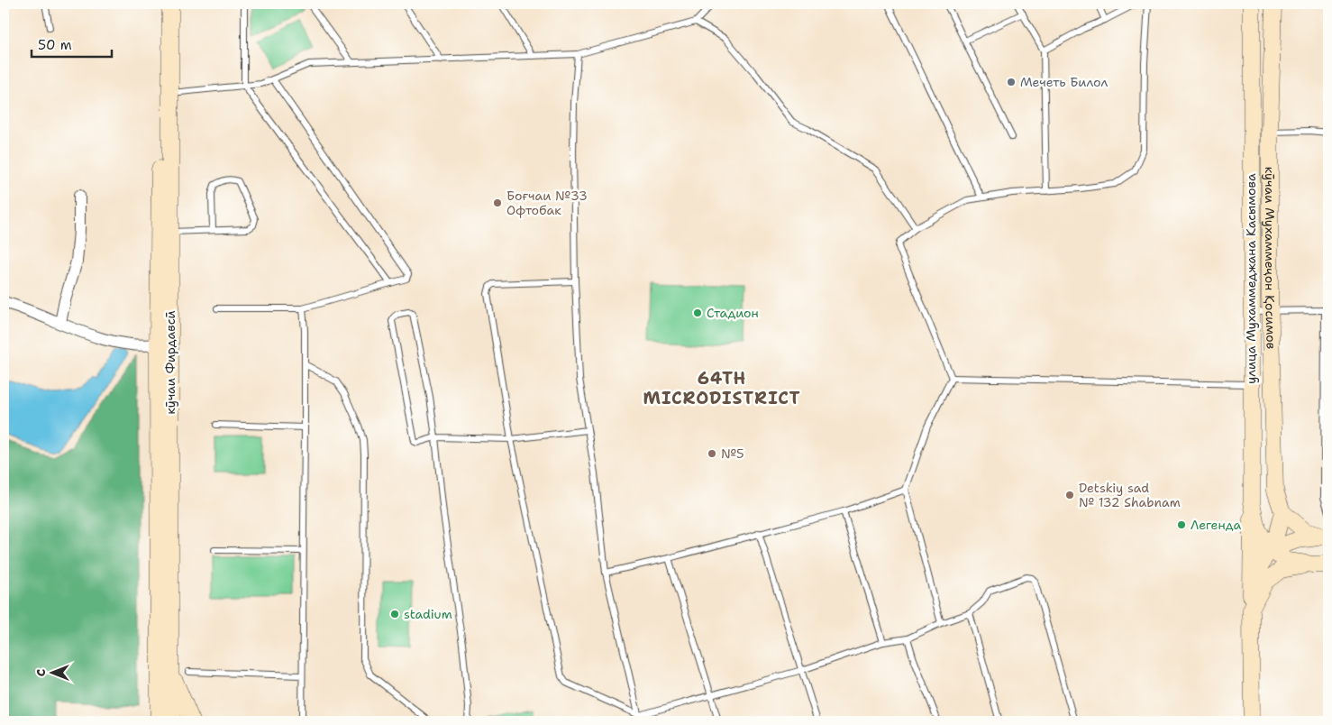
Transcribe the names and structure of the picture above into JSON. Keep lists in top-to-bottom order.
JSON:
{
  "streets": {
    "street": ["кӯчаи Мухаммеҷон Қосимов", "улица Мухаммеджана Касымова", "кӯчаи Фирдавсӣ"]
  },
  "crossings": [
    ["кӯчаи Мухаммеҷон Қосимов", "улица Мухаммеджана Касымова"]
  ],
  "districts": ["64TH MICRODISTRICT"],
  "places": [
    "Мечеть Билол",
    "Боғчаи №33 Офтобак",
    "Стадион",
    "№5",
    "Detskiy sad № 132 Shabnam",
    "Легенда",
    "stadium"
  ],
  "scale_bar": "50 m",
  "north": "left"
}
